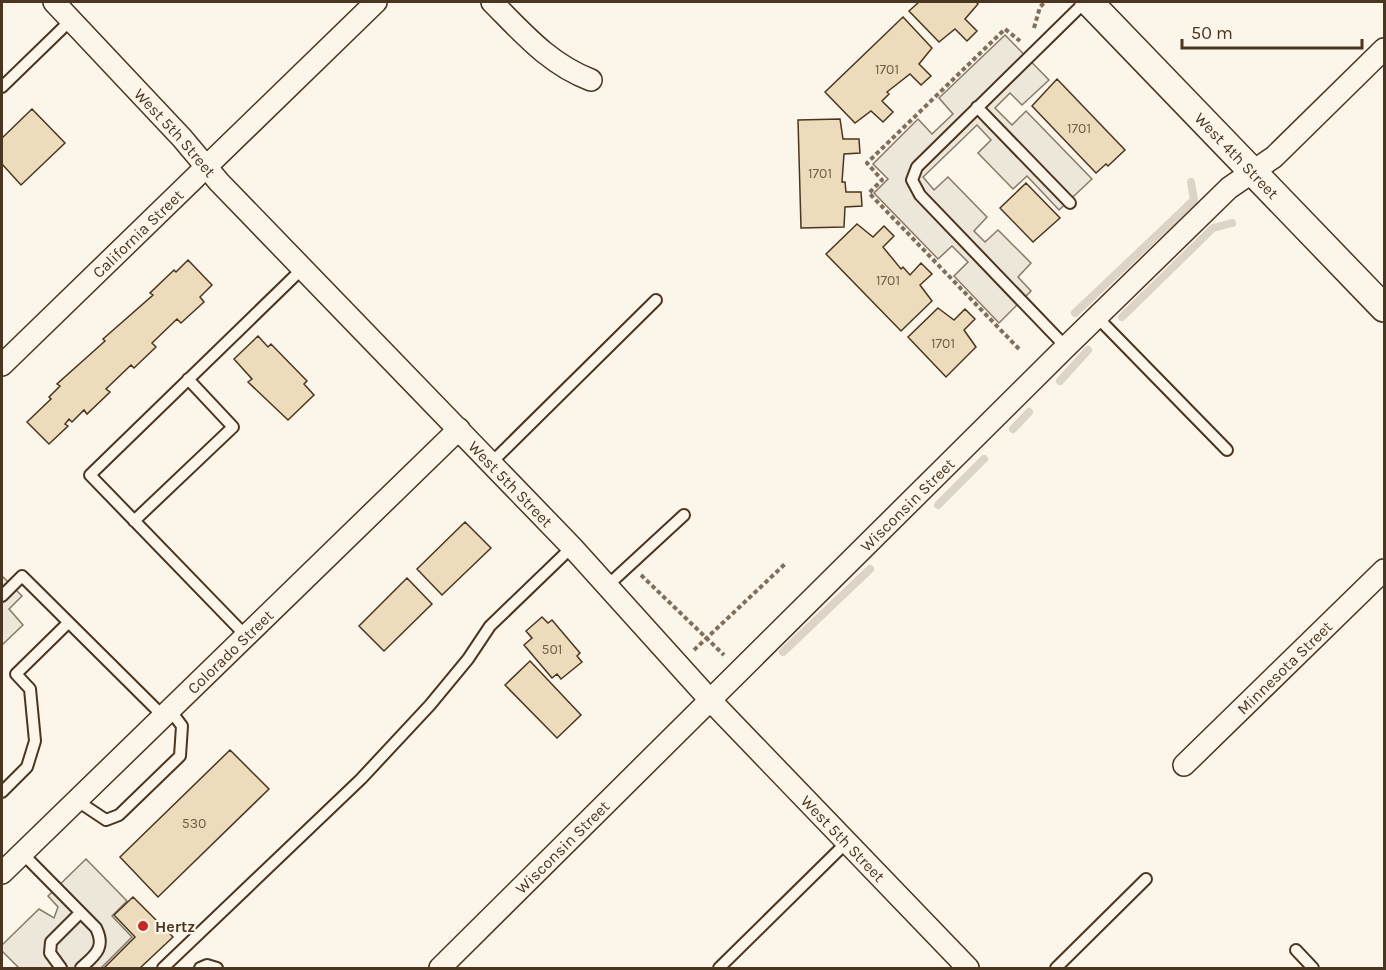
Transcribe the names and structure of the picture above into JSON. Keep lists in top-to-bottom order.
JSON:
{
  "streets": {
    "street": [
      "West 5th Street",
      "West 4th Street",
      "California Street",
      "Wisconsin Street",
      "Colorado Street",
      "Minnesota Street"
    ]
  },
  "crossings": [
    ["West 5th Street", "California Street"],
    ["West 5th Street", "Wisconsin Street"],
    ["West 5th Street", "Colorado Street"],
    ["West 4th Street", "Wisconsin Street"]
  ],
  "places": ["Hertz"],
  "house_numbers": [
    "1701",
    "1701",
    "1701",
    "1701",
    "1701",
    "501",
    "530"
  ],
  "scale_bar": "50 m"
}
